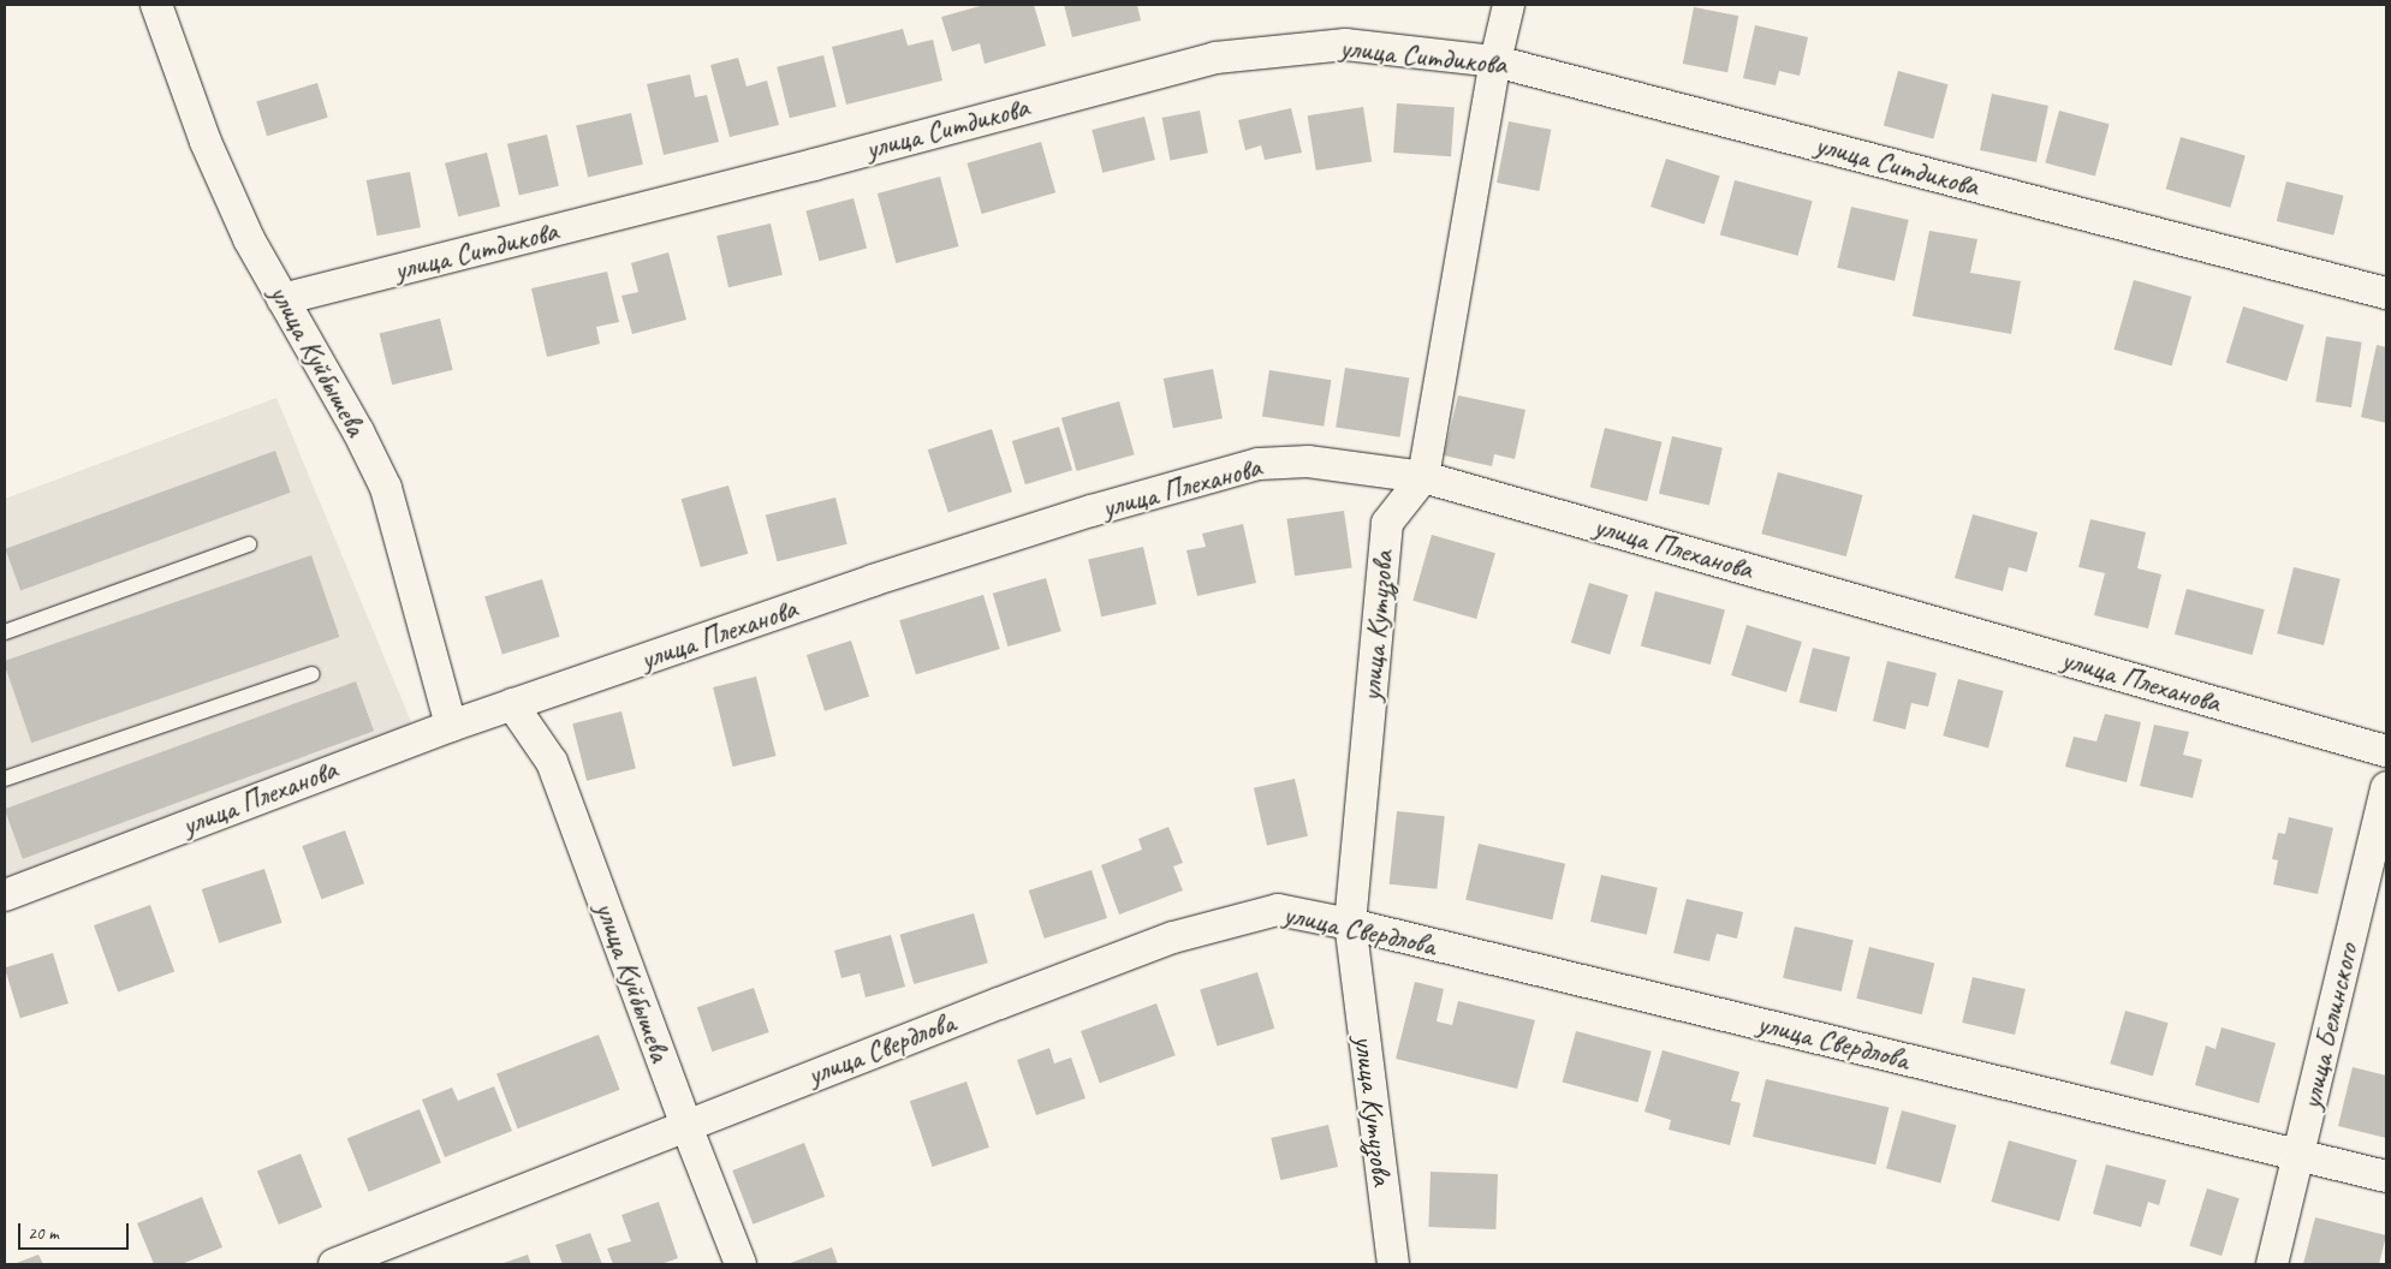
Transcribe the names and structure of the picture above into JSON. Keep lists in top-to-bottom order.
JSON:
{
  "streets": {
    "street": [
      "улица Ситдикова",
      "улица Куйбышева",
      "улица Плеханова",
      "улица Кутузова",
      "улица Свердлова",
      "улица Белинского"
    ]
  },
  "crossings": [
    ["улица Ситдикова", "улица Куйбышева"],
    ["улица Ситдикова", "улица Кутузова"],
    ["улица Куйбышева", "улица Плеханова"],
    ["улица Куйбышева", "улица Свердлова"],
    ["улица Плеханова", "улица Кутузова"],
    ["улица Кутузова", "улица Свердлова"],
    ["улица Свердлова", "улица Белинского"]
  ],
  "scale_bar": "20 m"
}
